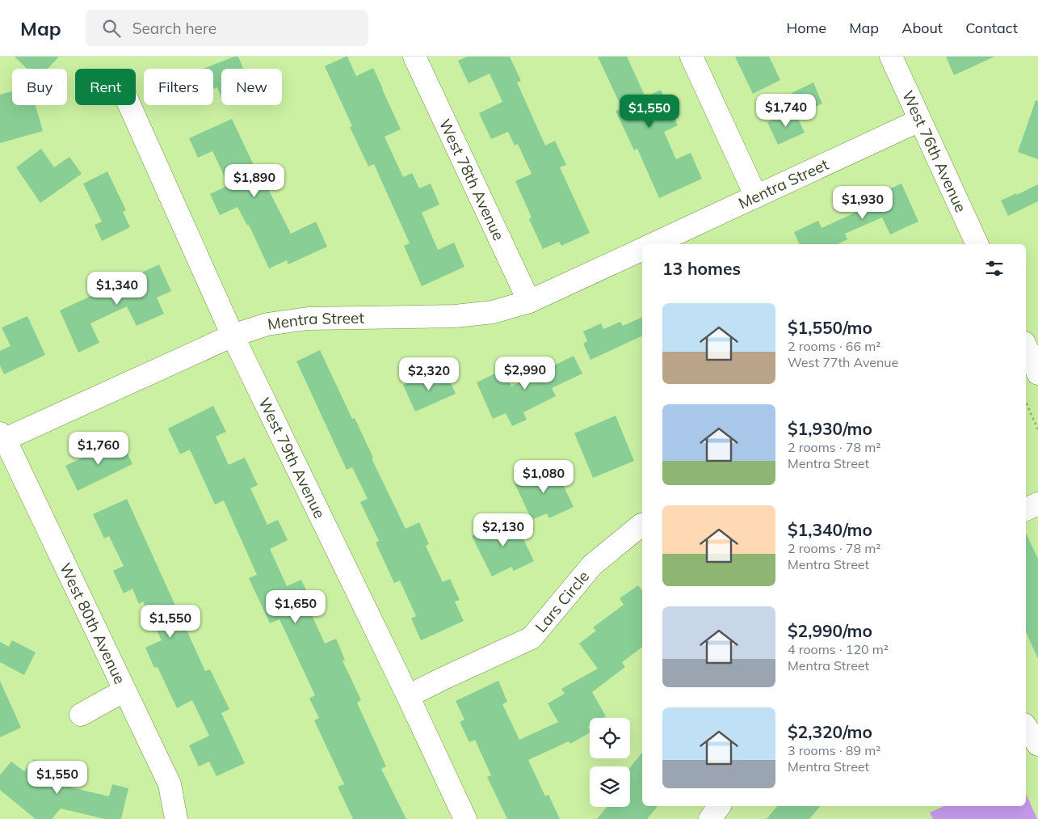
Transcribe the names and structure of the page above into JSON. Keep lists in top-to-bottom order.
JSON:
{
  "streets": {
    "street": [
      "West 76th Avenue",
      "West 78th Avenue",
      "Mentra Street",
      "West 79th Avenue",
      "Lars Circle",
      "West 80th Avenue"
    ]
  },
  "crossings": [
    ["West 76th Avenue", "Mentra Street"],
    ["West 78th Avenue", "Mentra Street"],
    ["Mentra Street", "West 79th Avenue"],
    ["Mentra Street", "West 80th Avenue"],
    ["West 79th Avenue", "Lars Circle"]
  ],
  "page": {
    "header": "Map",
    "search": "Search here",
    "nav": [
      "Home",
      "Map",
      "About",
      "Contact"
    ],
    "chip": [
      "Buy",
      "Rent",
      "Filters",
      "New"
    ],
    "price": [
      "$1,740",
      "$1,550",
      "$1,890",
      "$1,930",
      "$1,340",
      "$2,990",
      "$2,320",
      "$1,760",
      "$1,080",
      "$2,130",
      "$1,650",
      "$1,550",
      "$1,550"
    ],
    "heading": "13 homes",
    "list": [
      {
        "name": "$1,550/mo",
        "note": "2 rooms · 66 m² · West 77th Avenue"
      },
      {
        "name": "$1,930/mo",
        "note": "2 rooms · 78 m² · Mentra Street"
      },
      {
        "name": "$1,340/mo",
        "note": "2 rooms · 78 m² · Mentra Street"
      },
      {
        "name": "$2,990/mo",
        "note": "4 rooms · 120 m² · Mentra Street"
      },
      {
        "name": "$2,320/mo",
        "note": "3 rooms · 89 m² · Mentra Street"
      }
    ]
  }
}
